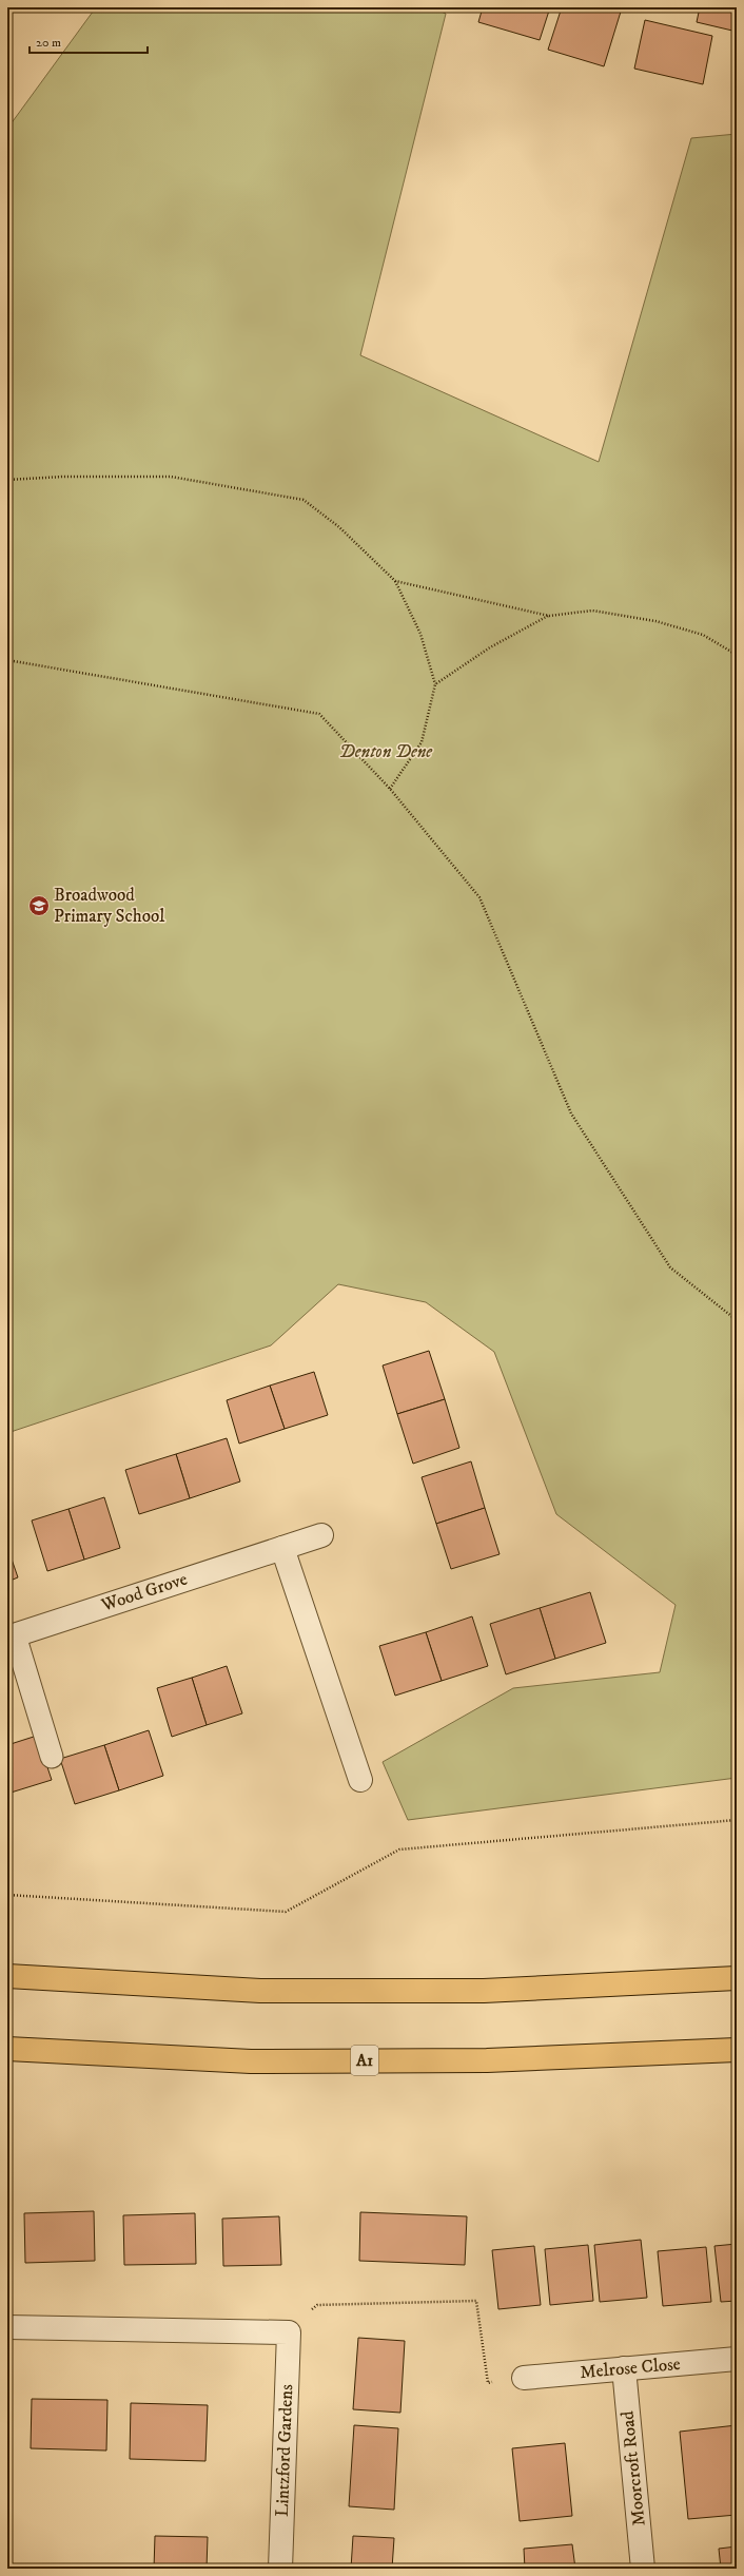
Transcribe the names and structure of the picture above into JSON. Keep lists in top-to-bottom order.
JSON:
{
  "streets": {
    "highway": ["A1"],
    "street": [
      "Wood Grove",
      "Melrose Close",
      "Lintzford Gardens",
      "Moorcroft Road"
    ]
  },
  "crossings": [
    ["Melrose Close", "Moorcroft Road"]
  ],
  "parks": ["Denton Dene"],
  "places": {
    "school or university": ["Broadwood Primary School"]
  },
  "scale_bar": "20 m"
}
